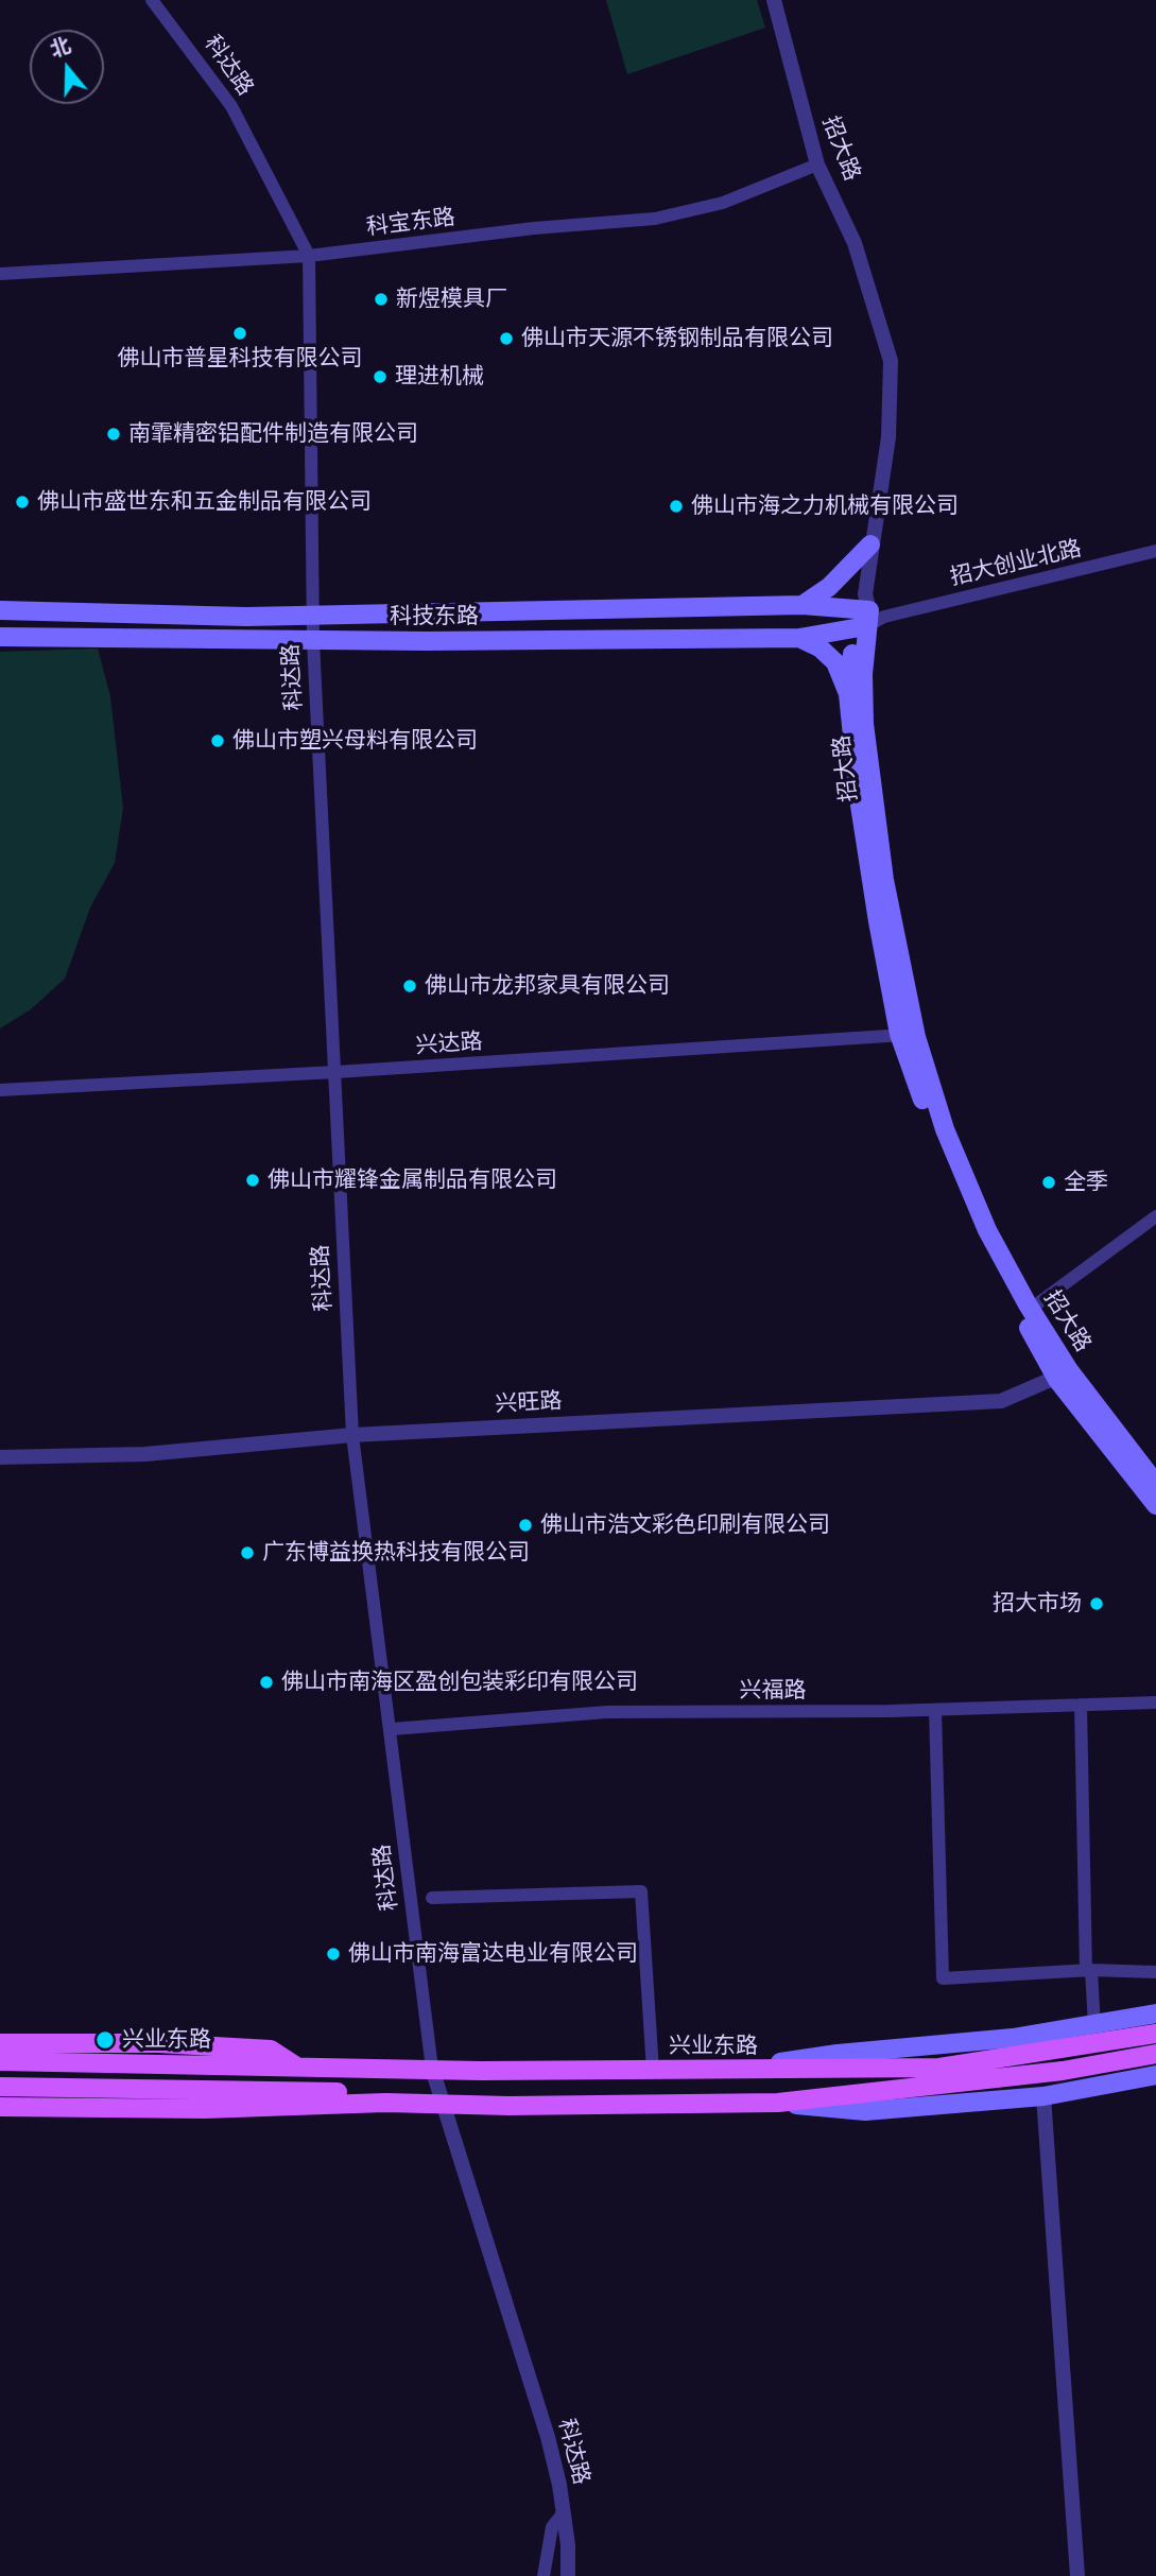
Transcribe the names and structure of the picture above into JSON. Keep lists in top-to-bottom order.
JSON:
{
  "streets": {
    "main road": ["招大路", "科技东路", "兴业东路"],
    "street": [
      "科达路",
      "科宝东路",
      "招大创业北路",
      "兴达路",
      "兴旺路",
      "兴福路"
    ]
  },
  "crossings": [
    ["科达路", "科宝东路"],
    ["科达路", "科技东路"],
    ["科达路", "兴达路"],
    ["科达路", "兴旺路"],
    ["科达路", "兴福路"],
    ["科达路", "兴业东路"],
    ["招大路", "科宝东路"],
    ["招大路", "招大创业北路"],
    ["招大路", "科技东路"],
    ["招大路", "兴达路"],
    ["招大路", "兴旺路"],
    ["招大创业北路", "科技东路"]
  ],
  "places": [
    "新煜模具厂",
    "佛山市普星科技有限公司",
    "佛山市天源不锈钢制品有限公司",
    "理进机械",
    "南霏精密铝配件制造有限公司",
    "佛山市盛世东和五金制品有限公司",
    "佛山市海之力机械有限公司",
    "佛山市塑兴母料有限公司",
    "佛山市龙邦家具有限公司",
    "佛山市耀锋金属制品有限公司",
    "全季",
    "佛山市浩文彩色印刷有限公司",
    "广东博益换热科技有限公司",
    "招大市场",
    "佛山市南海区盈创包装彩印有限公司",
    "佛山市南海富达电业有限公司",
    "兴业东路"
  ],
  "north": "top"
}
